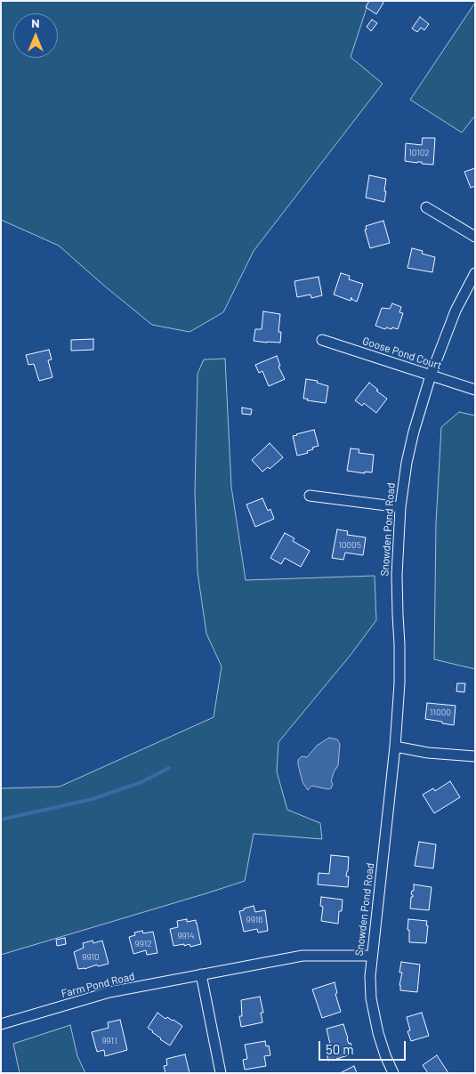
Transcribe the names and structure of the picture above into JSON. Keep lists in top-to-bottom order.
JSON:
{
  "streets": {
    "street": ["Goose Pond Court", "Snowden Pond Road", "Farm Pond Road"]
  },
  "crossings": [
    ["Goose Pond Court", "Snowden Pond Road"],
    ["Snowden Pond Road", "Farm Pond Road"]
  ],
  "house_numbers": [
    "10102",
    "10005",
    "11000",
    "9916",
    "9914",
    "9912",
    "9910",
    "9911"
  ],
  "scale_bar": "50 m",
  "north": "top"
}
